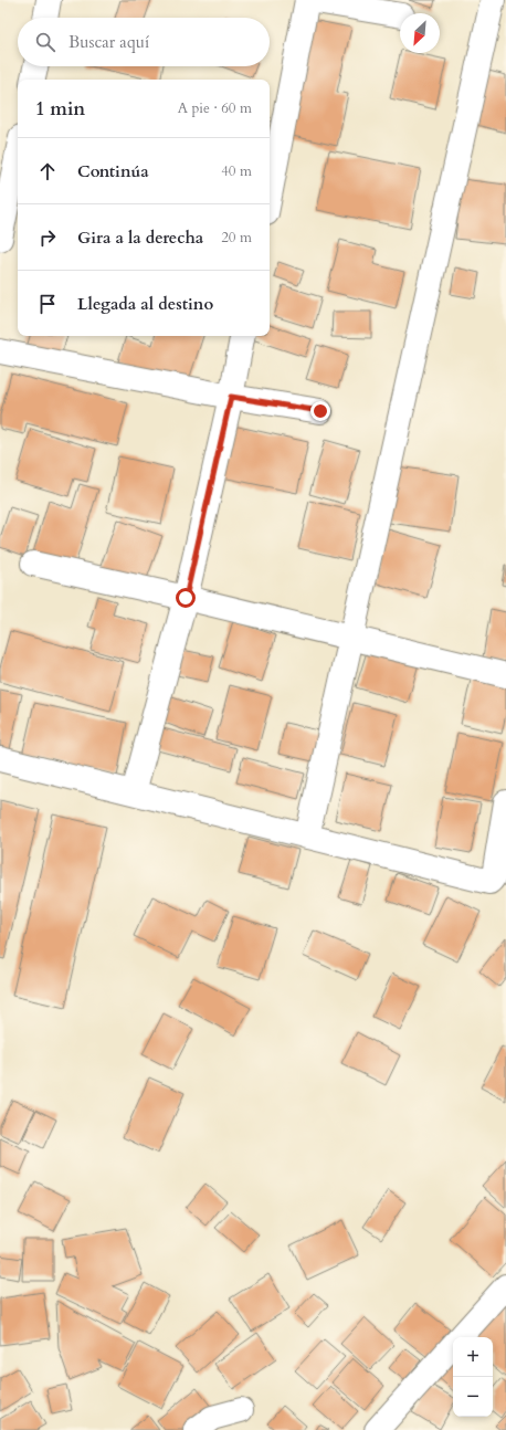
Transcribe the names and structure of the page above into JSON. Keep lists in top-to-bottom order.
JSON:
{
  "north": "bottom left",
  "page": {
    "search": "Buscar aquí",
    "heading": ["1 min", "A pie · 60 m"],
    "list": [
      ["Continúa", "40 m"],
      ["Gira a la derecha", "20 m"],
      "Llegada al destino"
    ],
    "map_buttons": ["+", "−"]
  }
}
